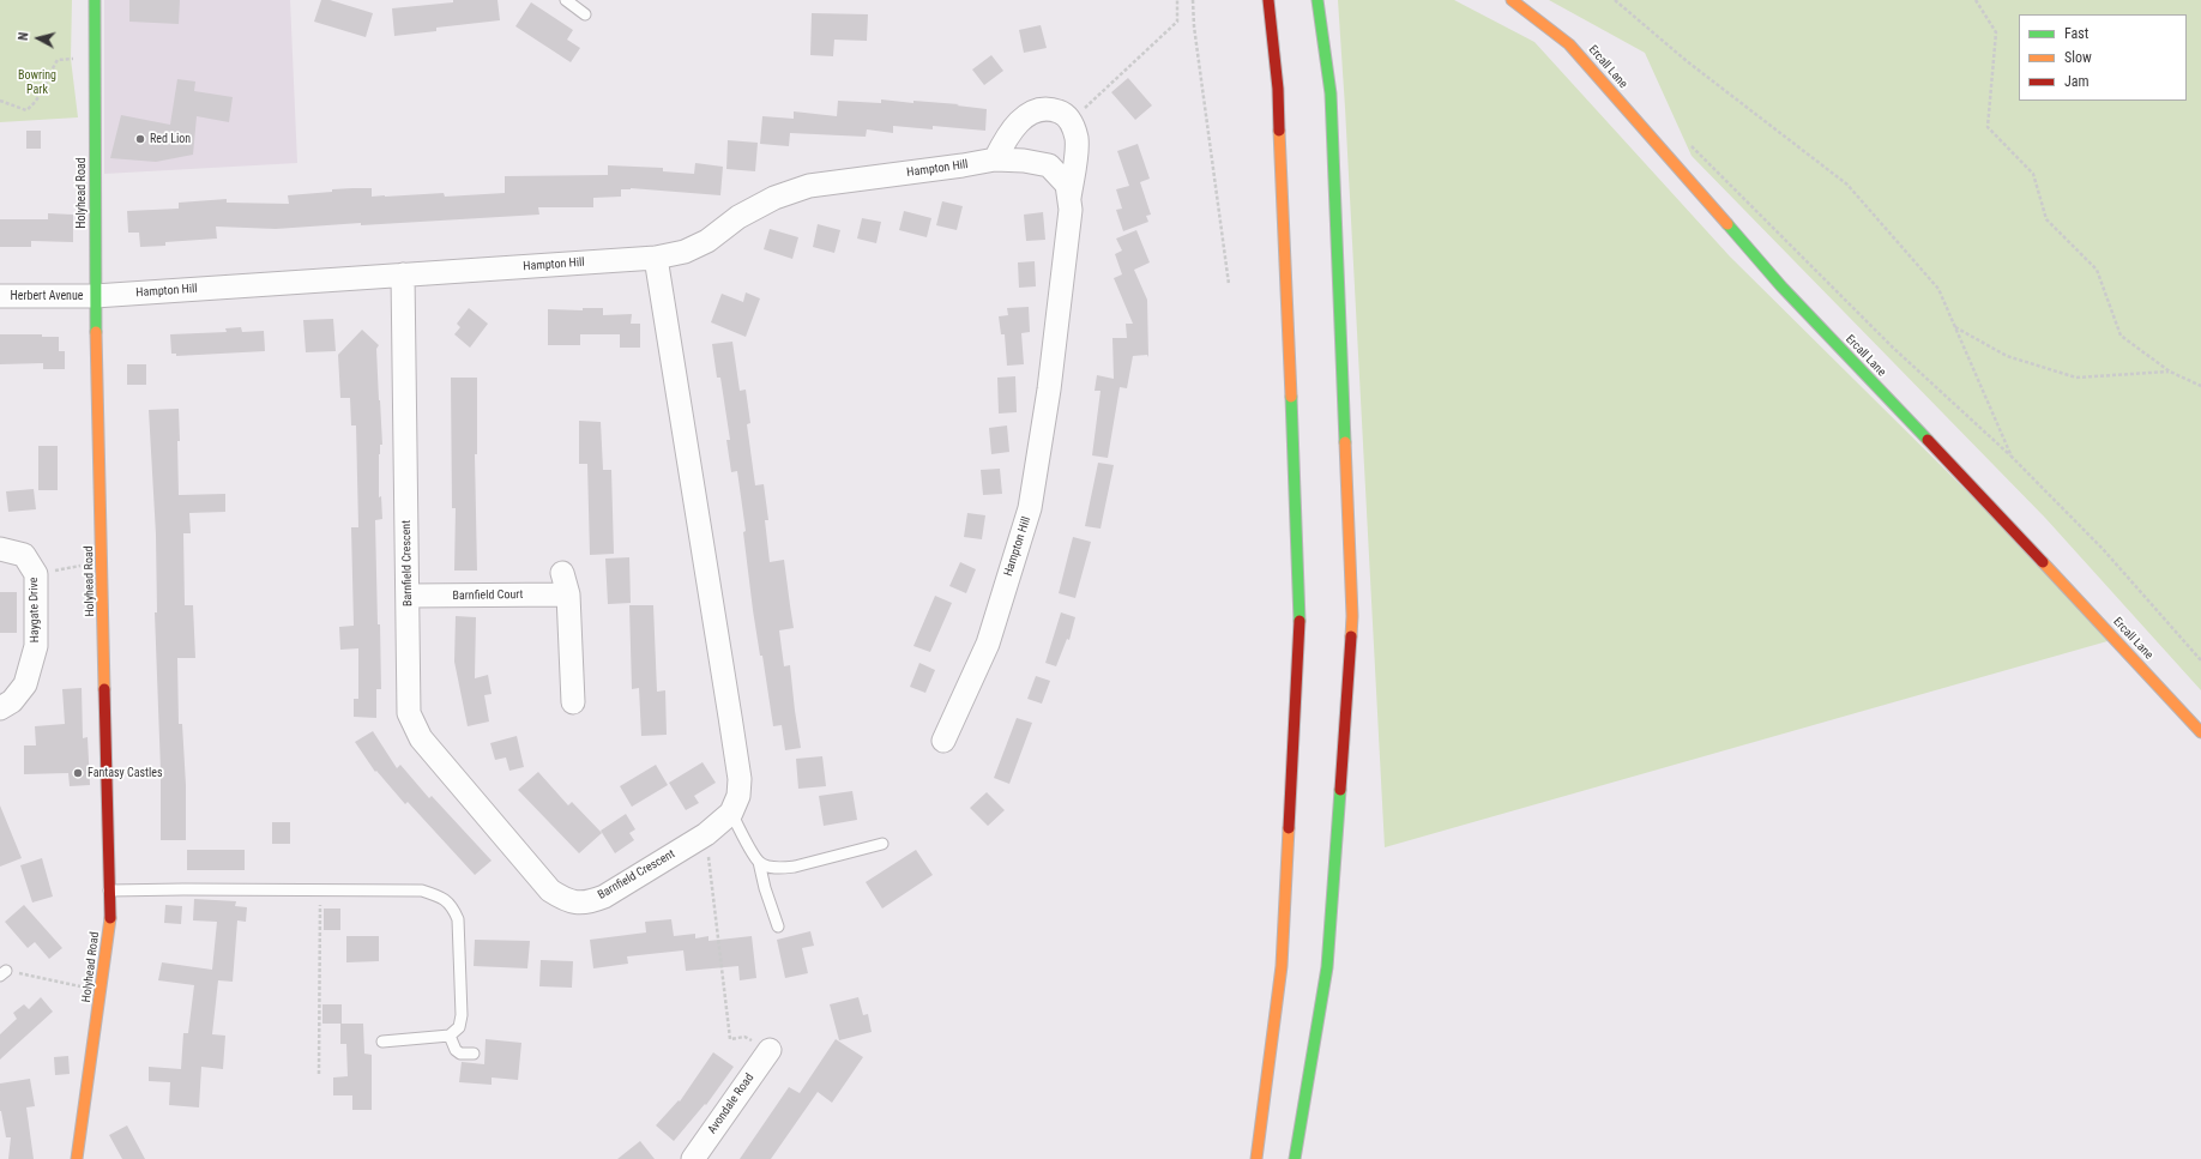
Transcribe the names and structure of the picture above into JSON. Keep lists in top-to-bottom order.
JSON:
{
  "streets": {
    "main road": ["Ercall Lane", "Holyhead Road"],
    "street": [
      "Hampton Hill",
      "Herbert Avenue",
      "Barnfield Crescent",
      "Barnfield Court",
      "Haygate Drive",
      "Avondale Road"
    ]
  },
  "crossings": [
    ["Hampton Hill", "Holyhead Road"],
    ["Hampton Hill", "Herbert Avenue"],
    ["Hampton Hill", "Barnfield Crescent"],
    ["Holyhead Road", "Herbert Avenue"],
    ["Barnfield Crescent", "Barnfield Court"]
  ],
  "parks": ["Bowring Park"],
  "places": ["Red Lion", "Fantasy Castles"],
  "legend": ["Fast", "Slow", "Jam"],
  "north": "left"
}
